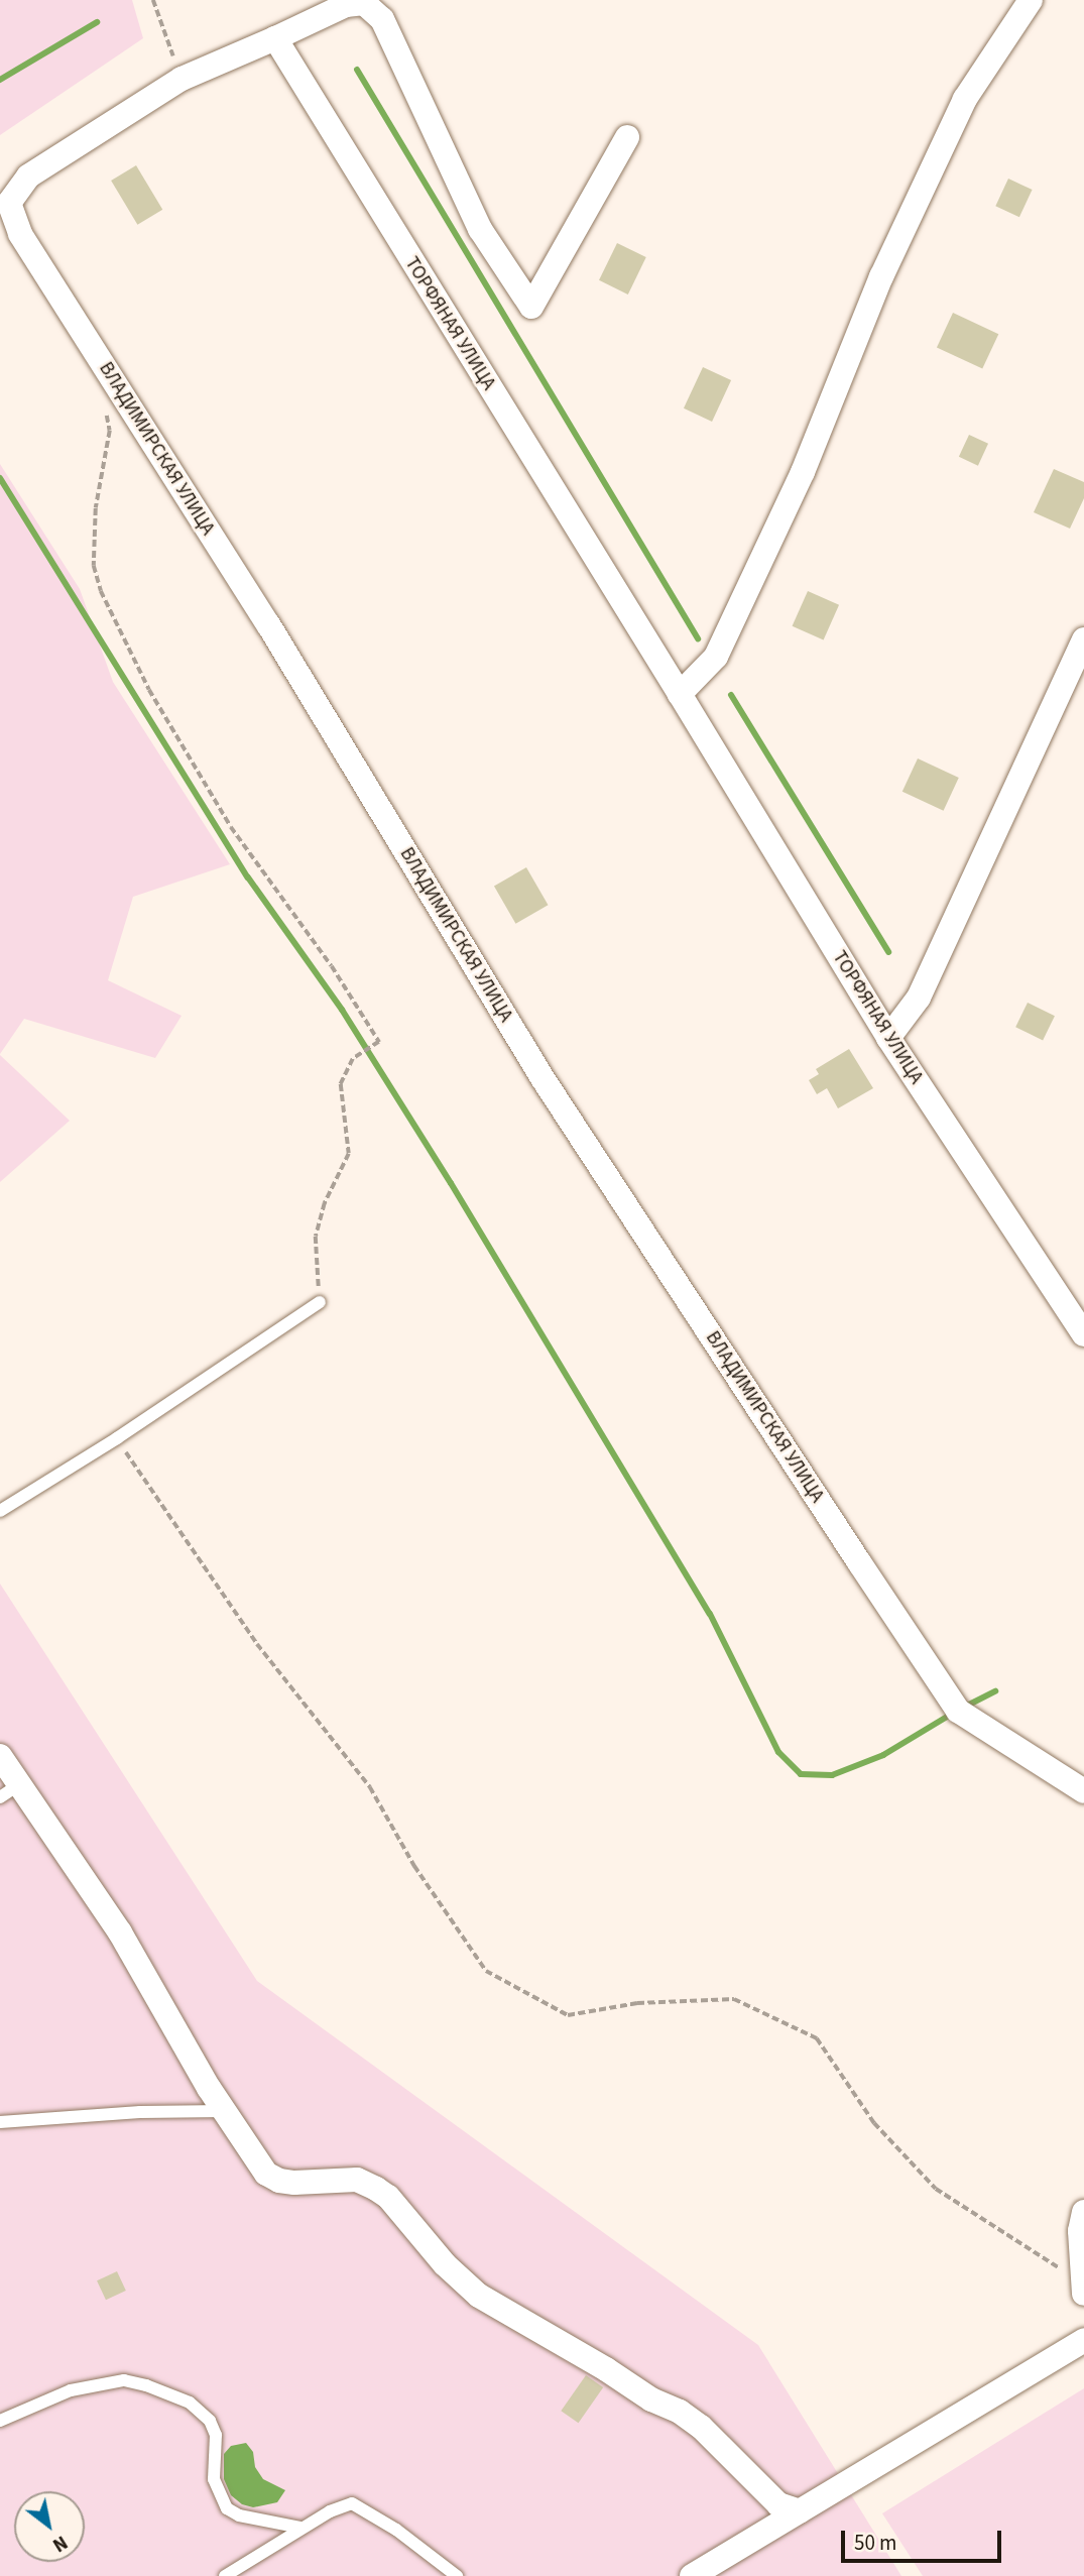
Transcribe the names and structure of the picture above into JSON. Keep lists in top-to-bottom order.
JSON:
{
  "streets": {
    "street": ["ТОРФЯНАЯ УЛИЦА", "ВЛАДИМИРСКАЯ УЛИЦА"]
  },
  "scale_bar": "50 m",
  "north": "bottom right"
}
